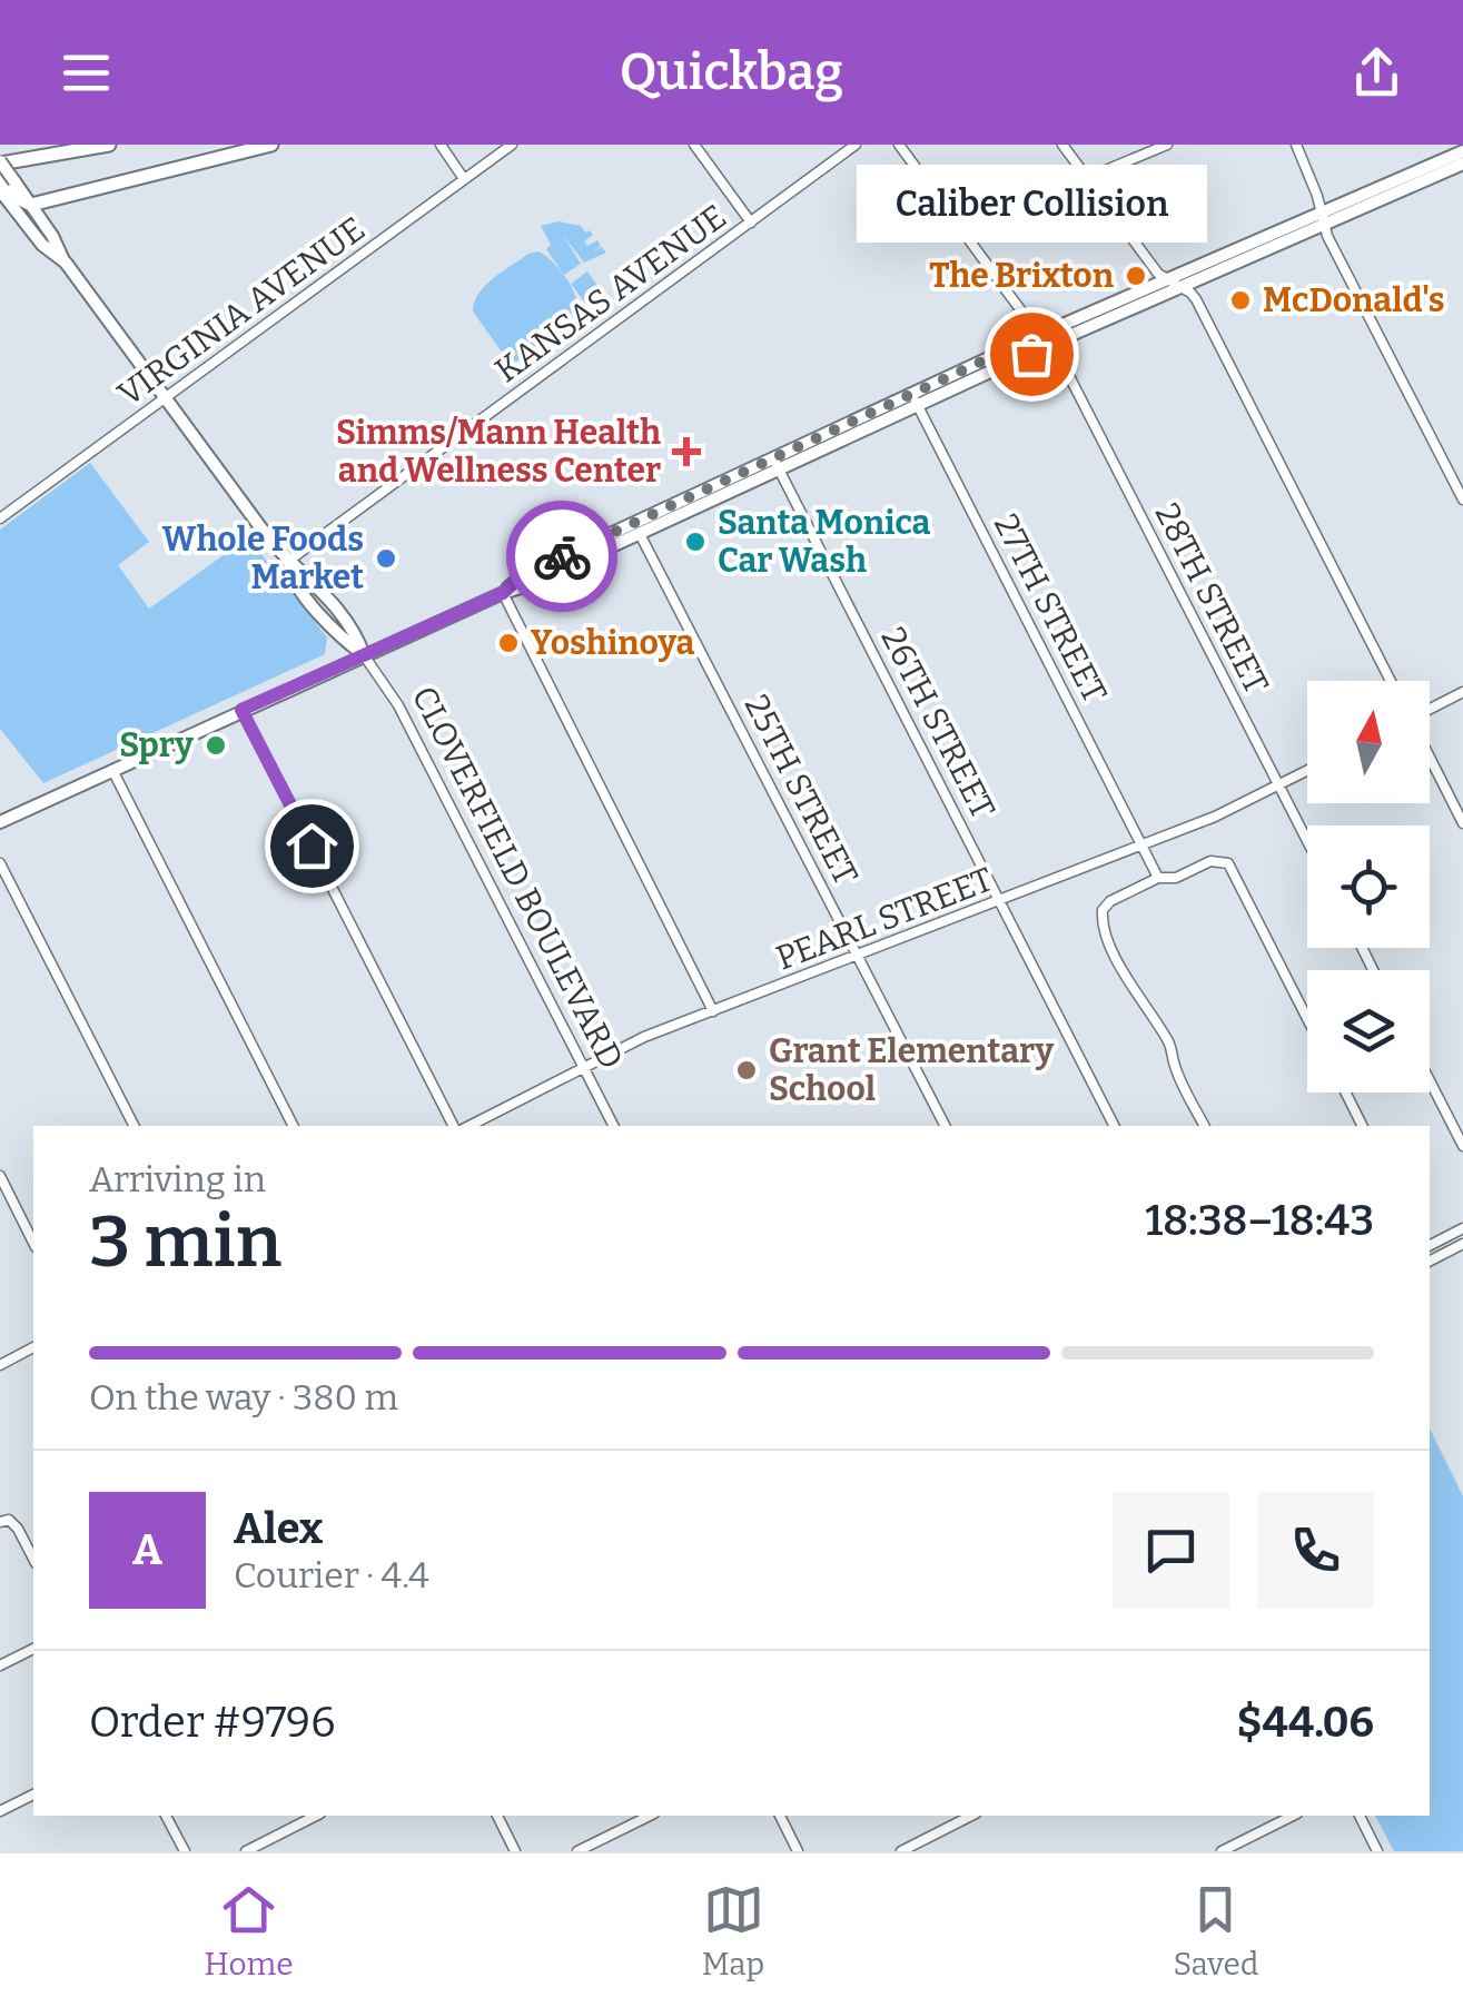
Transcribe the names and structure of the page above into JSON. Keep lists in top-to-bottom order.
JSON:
{
  "streets": {
    "main road": ["CLOVERFIELD BOULEVARD"],
    "street": [
      "KANSAS AVENUE",
      "VIRGINIA AVENUE",
      "28TH STREET",
      "27TH STREET",
      "26TH STREET",
      "25TH STREET",
      "PEARL STREET"
    ]
  },
  "crossings": [
    ["KANSAS AVENUE", "CLOVERFIELD BOULEVARD"],
    ["VIRGINIA AVENUE", "CLOVERFIELD BOULEVARD"],
    ["28TH STREET", "PEARL STREET"],
    ["27TH STREET", "PEARL STREET"],
    ["26TH STREET", "PEARL STREET"],
    ["25TH STREET", "PEARL STREET"],
    ["CLOVERFIELD BOULEVARD", "PEARL STREET"]
  ],
  "places": {
    "other": [
      "The Brixton",
      "McDonald's",
      "Caliber Collision",
      "Santa Monica Car Wash",
      "Whole Foods Market",
      "Yoshinoya",
      "Spry",
      "Grant Elementary School"
    ],
    "health": ["Simms/Mann Health and Wellness Center"]
  },
  "north": "top",
  "page": {
    "header": "Quickbag",
    "bubble": "Caliber Collision",
    "heading": ["3 min", "Arriving in", "18:38–18:43"],
    "panel": [
      "Alex",
      "Courier · 4.4",
      "Order #9796",
      "$44.06"
    ],
    "bar": "On the way · 380 m",
    "round": "A",
    "tabs": ["Home", "Map", "Saved"]
  }
}
